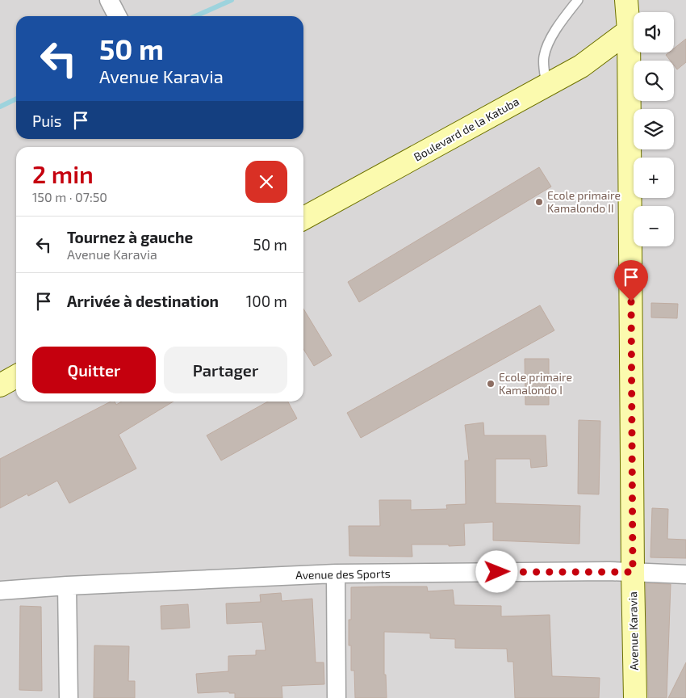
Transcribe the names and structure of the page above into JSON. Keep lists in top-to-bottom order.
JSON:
{
  "streets": {
    "street": ["Boulevard de la Katuba", "Avenue des Sports", "Avenue Karavia"]
  },
  "crossings": [
    ["Boulevard de la Katuba", "Avenue Karavia"],
    ["Avenue des Sports", "Avenue Karavia"]
  ],
  "places": ["Ecole primaire Kamalondo II", "Ecole primaire Kamalondo I"],
  "page": {
    "map_buttons": ["+", "−"],
    "turn": ["50 m", "Avenue Karavia"],
    "then": "Puis",
    "heading": ["2 min", "150 m · 07:50"],
    "list": [
      {
        "name": "Tournez à gauche",
        "note": "Avenue Karavia",
        "value": "50 m"
      },
      {
        "name": "Arrivée à destination",
        "value": "100 m"
      }
    ],
    "buttons": ["Quitter", "Partager"]
  }
}
